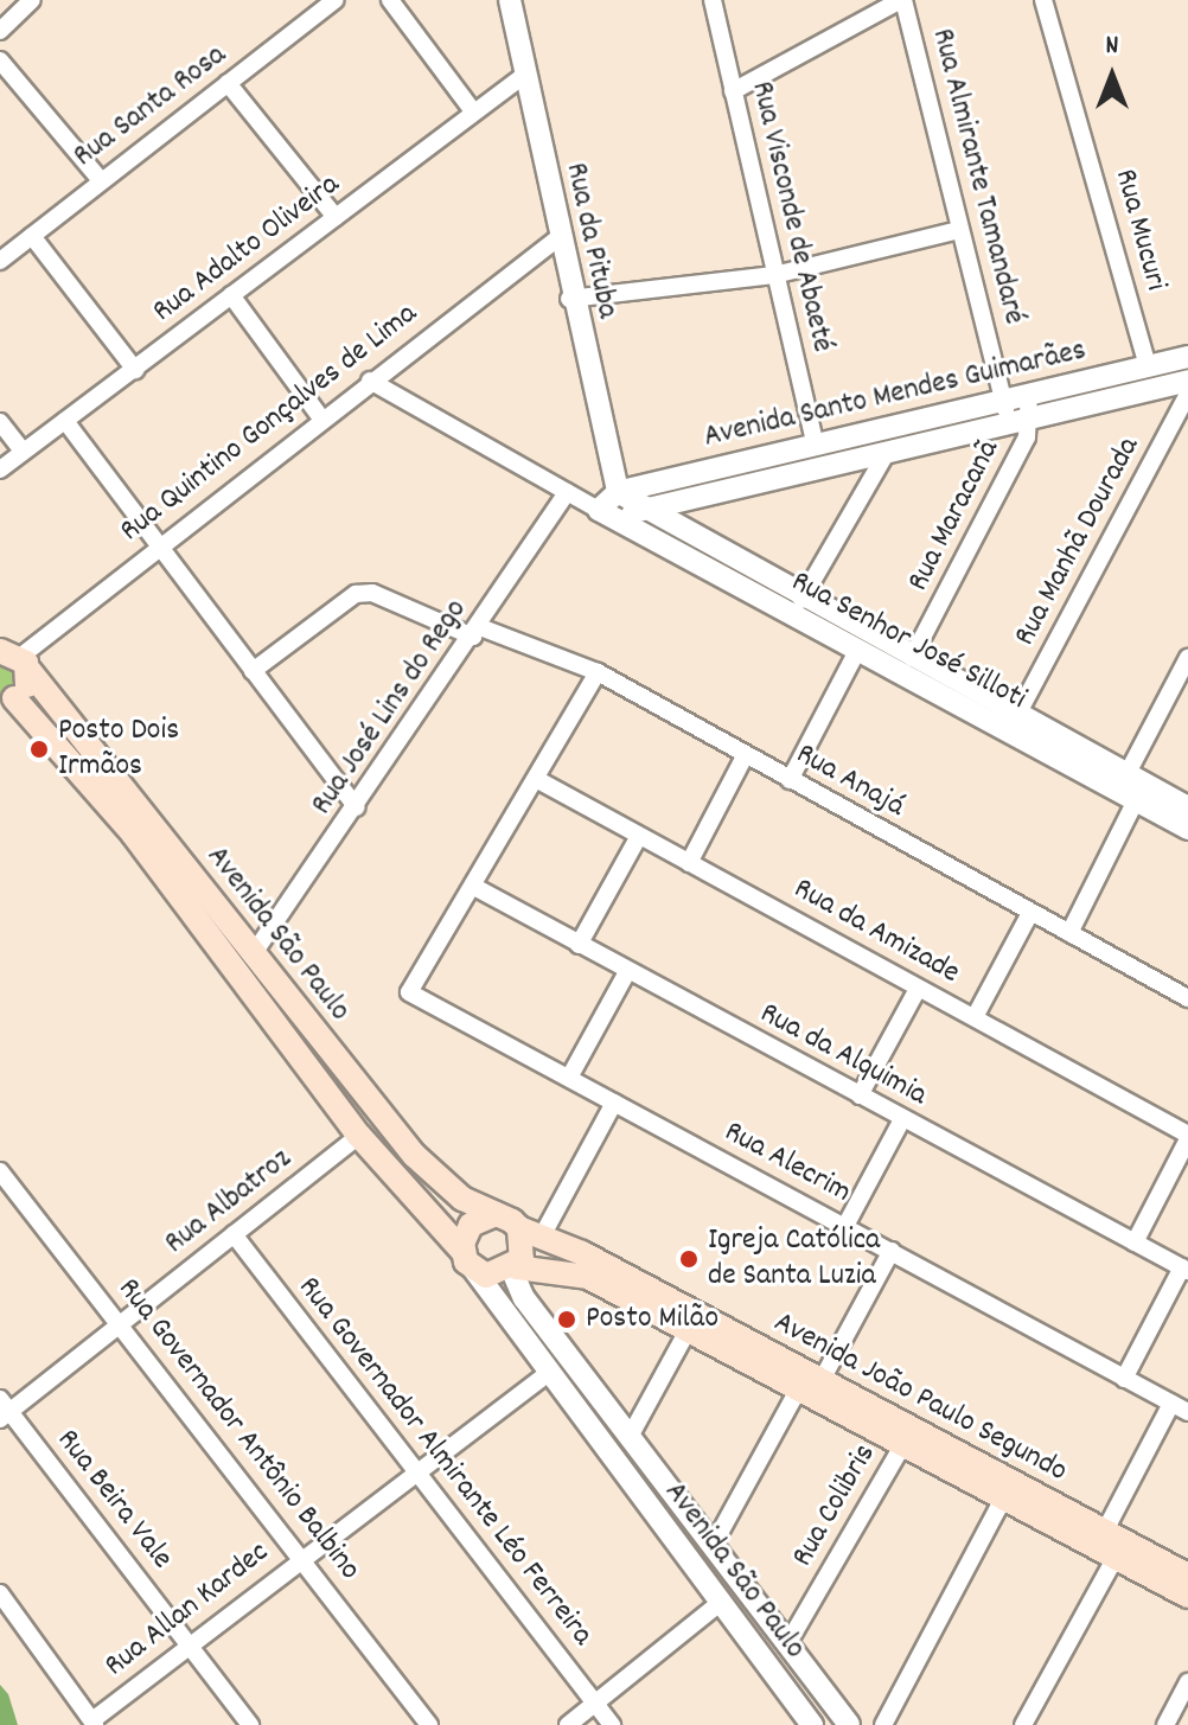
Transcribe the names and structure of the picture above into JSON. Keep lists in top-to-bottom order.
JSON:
{
  "streets": {
    "main road": ["Avenida São Paulo", "Avenida João Paulo Segundo"],
    "street": [
      "Rua Santa Rosa",
      "Rua Almirante Tamandaré",
      "Rua Visconde de Abaeté",
      "Rua Mucuri",
      "Rua da Pituba",
      "Rua Adalto Oliveira",
      "Avenida Santo Mendes Guimarães",
      "Rua Quintino Gonçalves de Lima",
      "Rua Maracanã",
      "Rua Manhã Dourada",
      "Rua Senhor José Silloti",
      "Rua José Lins do Rego",
      "Rua Anajá",
      "Rua da Amizade",
      "Rua da Alquimia",
      "Rua Alecrim",
      "Rua Albatroz",
      "Rua Governador Antônio Balbino",
      "Rua Governador Almirante Léo Ferreira",
      "Rua Beira Vale",
      "Rua Colibris",
      "Rua Allan Kardec"
    ]
  },
  "crossings": [
    ["Rua Almirante Tamandaré", "Avenida Santo Mendes Guimarães"],
    ["Rua Visconde de Abaeté", "Avenida Santo Mendes Guimarães"],
    ["Rua Mucuri", "Avenida Santo Mendes Guimarães"],
    ["Rua da Pituba", "Rua Adalto Oliveira"],
    ["Rua da Pituba", "Avenida Santo Mendes Guimarães"],
    ["Rua da Pituba", "Rua Quintino Gonçalves de Lima"],
    ["Rua da Pituba", "Rua Senhor José Silloti"],
    ["Avenida Santo Mendes Guimarães", "Rua Maracanã"],
    ["Avenida Santo Mendes Guimarães", "Rua Senhor José Silloti"],
    ["Rua Quintino Gonçalves de Lima", "Avenida São Paulo"],
    ["Rua Maracanã", "Rua Senhor José Silloti"],
    ["Rua Manhã Dourada", "Rua Senhor José Silloti"],
    ["Rua José Lins do Rego", "Rua Anajá"],
    ["Rua José Lins do Rego", "Avenida São Paulo"],
    ["Avenida São Paulo", "Rua Albatroz"],
    ["Avenida São Paulo", "Avenida João Paulo Segundo"],
    ["Avenida São Paulo", "Rua Colibris"],
    ["Avenida São Paulo", "Rua Allan Kardec"],
    ["Rua da Alquimia", "Rua Alecrim"],
    ["Rua Albatroz", "Rua Governador Antônio Balbino"],
    ["Rua Albatroz", "Rua Governador Almirante Léo Ferreira"],
    ["Rua Albatroz", "Rua Beira Vale"],
    ["Avenida João Paulo Segundo", "Rua Colibris"],
    ["Rua Governador Antônio Balbino", "Rua Allan Kardec"],
    ["Rua Governador Almirante Léo Ferreira", "Rua Allan Kardec"],
    ["Rua Beira Vale", "Rua Allan Kardec"]
  ],
  "places": ["Posto Dois Irmãos", "Igreja Católica de Santa Luzia", "Posto Milão"],
  "north": "top"
}
